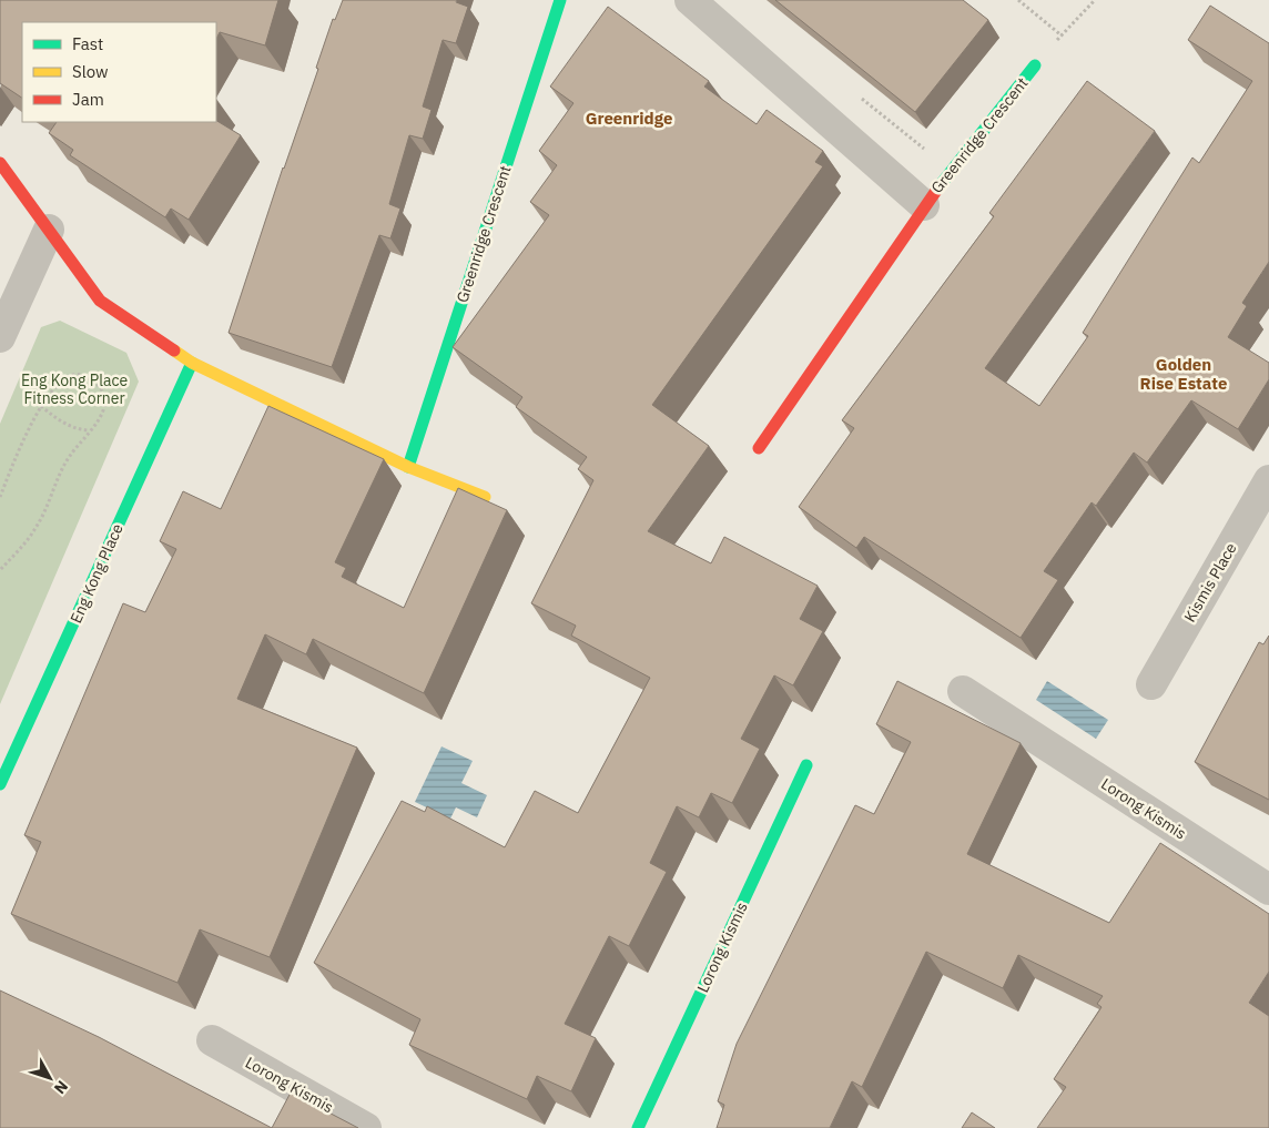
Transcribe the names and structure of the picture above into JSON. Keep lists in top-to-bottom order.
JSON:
{
  "streets": {
    "street": [
      "Greenridge Crescent",
      "Eng Kong Place",
      "Kismis Place",
      "Lorong Kismis"
    ]
  },
  "districts": ["Greenridge", "Golden Rise Estate"],
  "parks": ["Eng Kong Place Fitness Corner"],
  "legend": ["Fast", "Slow", "Jam"],
  "north": "bottom right"
}
